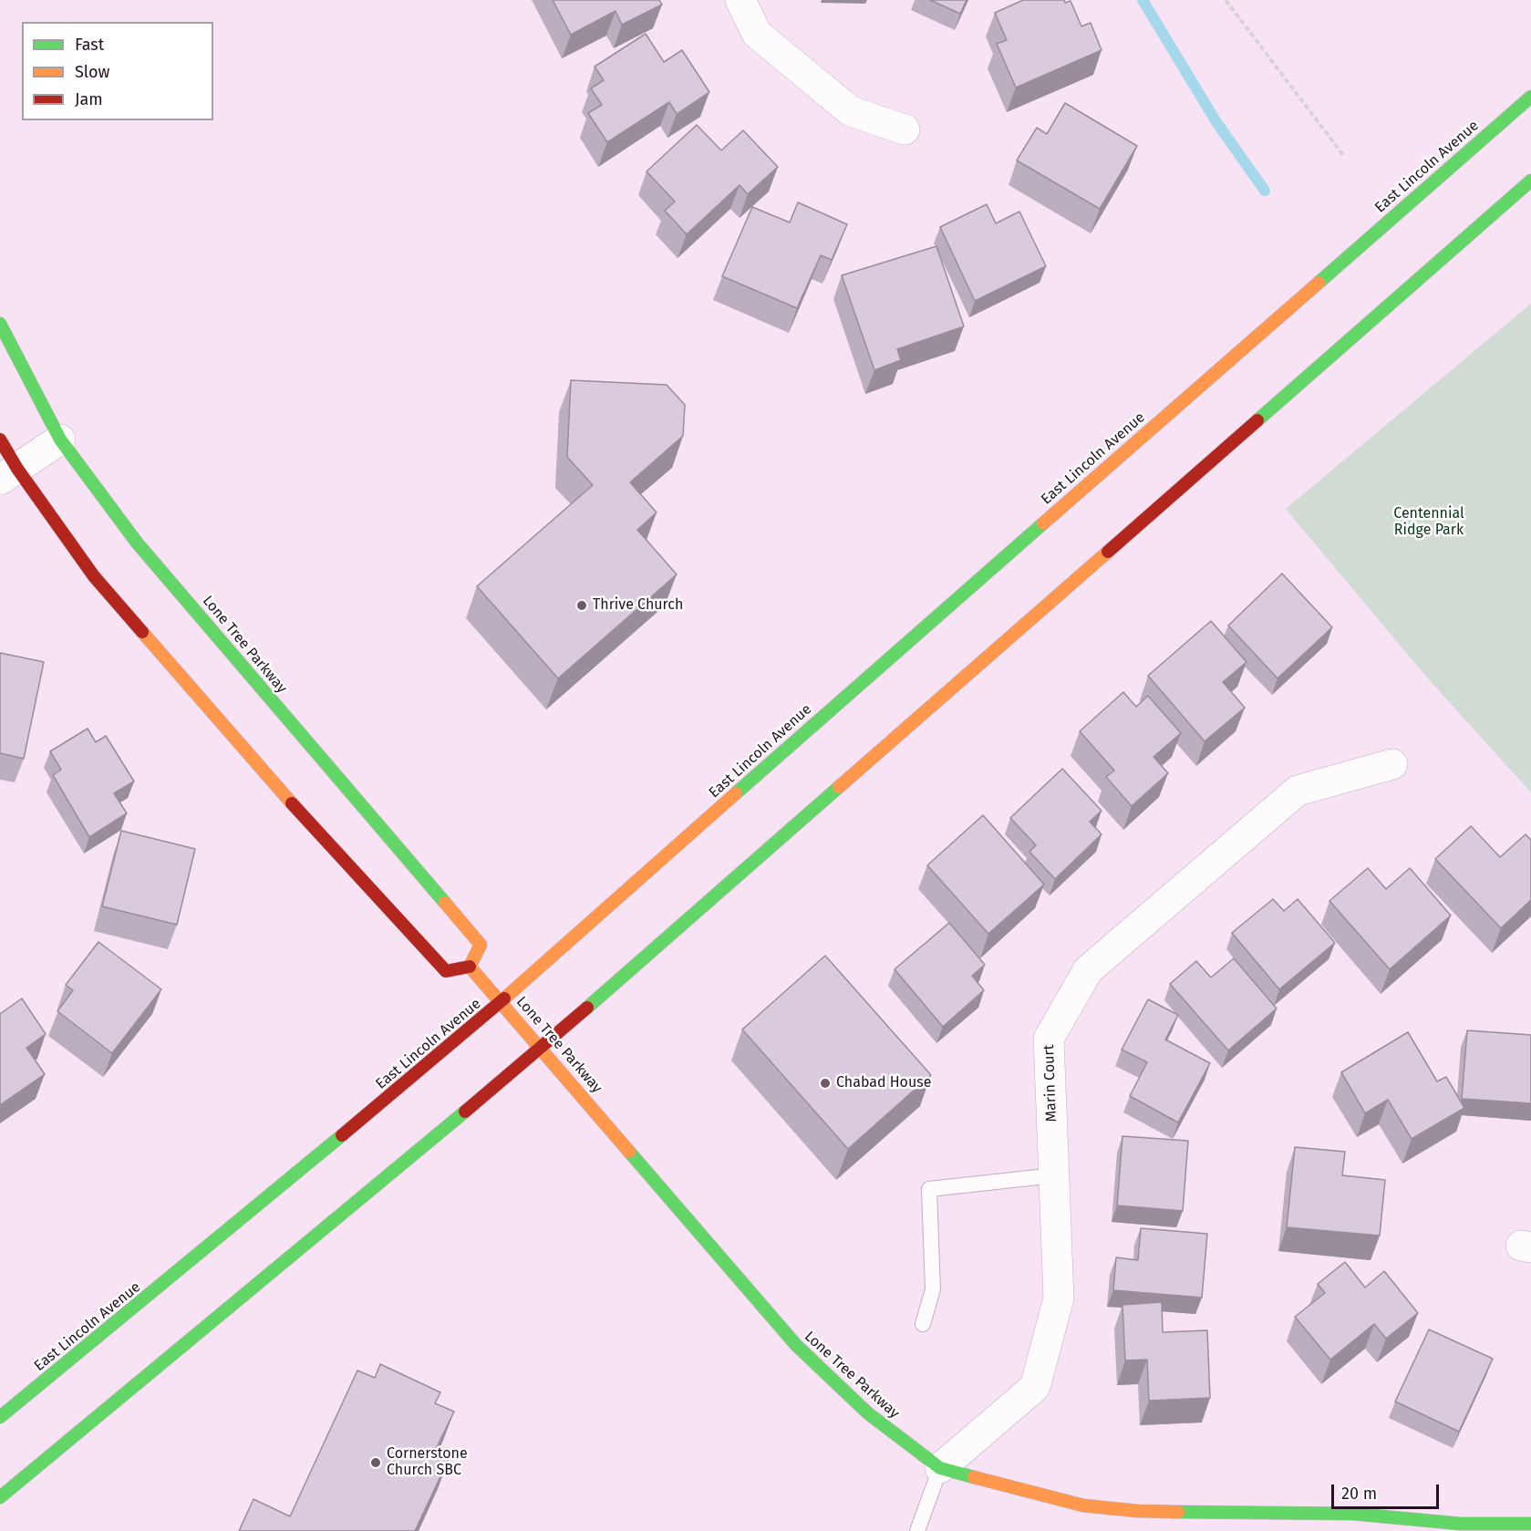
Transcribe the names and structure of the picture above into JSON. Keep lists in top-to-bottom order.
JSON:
{
  "streets": {
    "main road": ["East Lincoln Avenue", "Lone Tree Parkway"],
    "street": ["Marin Court"]
  },
  "crossings": [
    ["East Lincoln Avenue", "Lone Tree Parkway"],
    ["Lone Tree Parkway", "Marin Court"]
  ],
  "parks": ["Centennial Ridge Park"],
  "places": ["Thrive Church", "Chabad House", "Cornerstone Church SBC"],
  "legend": ["Fast", "Slow", "Jam"],
  "scale_bar": "20 m"
}
